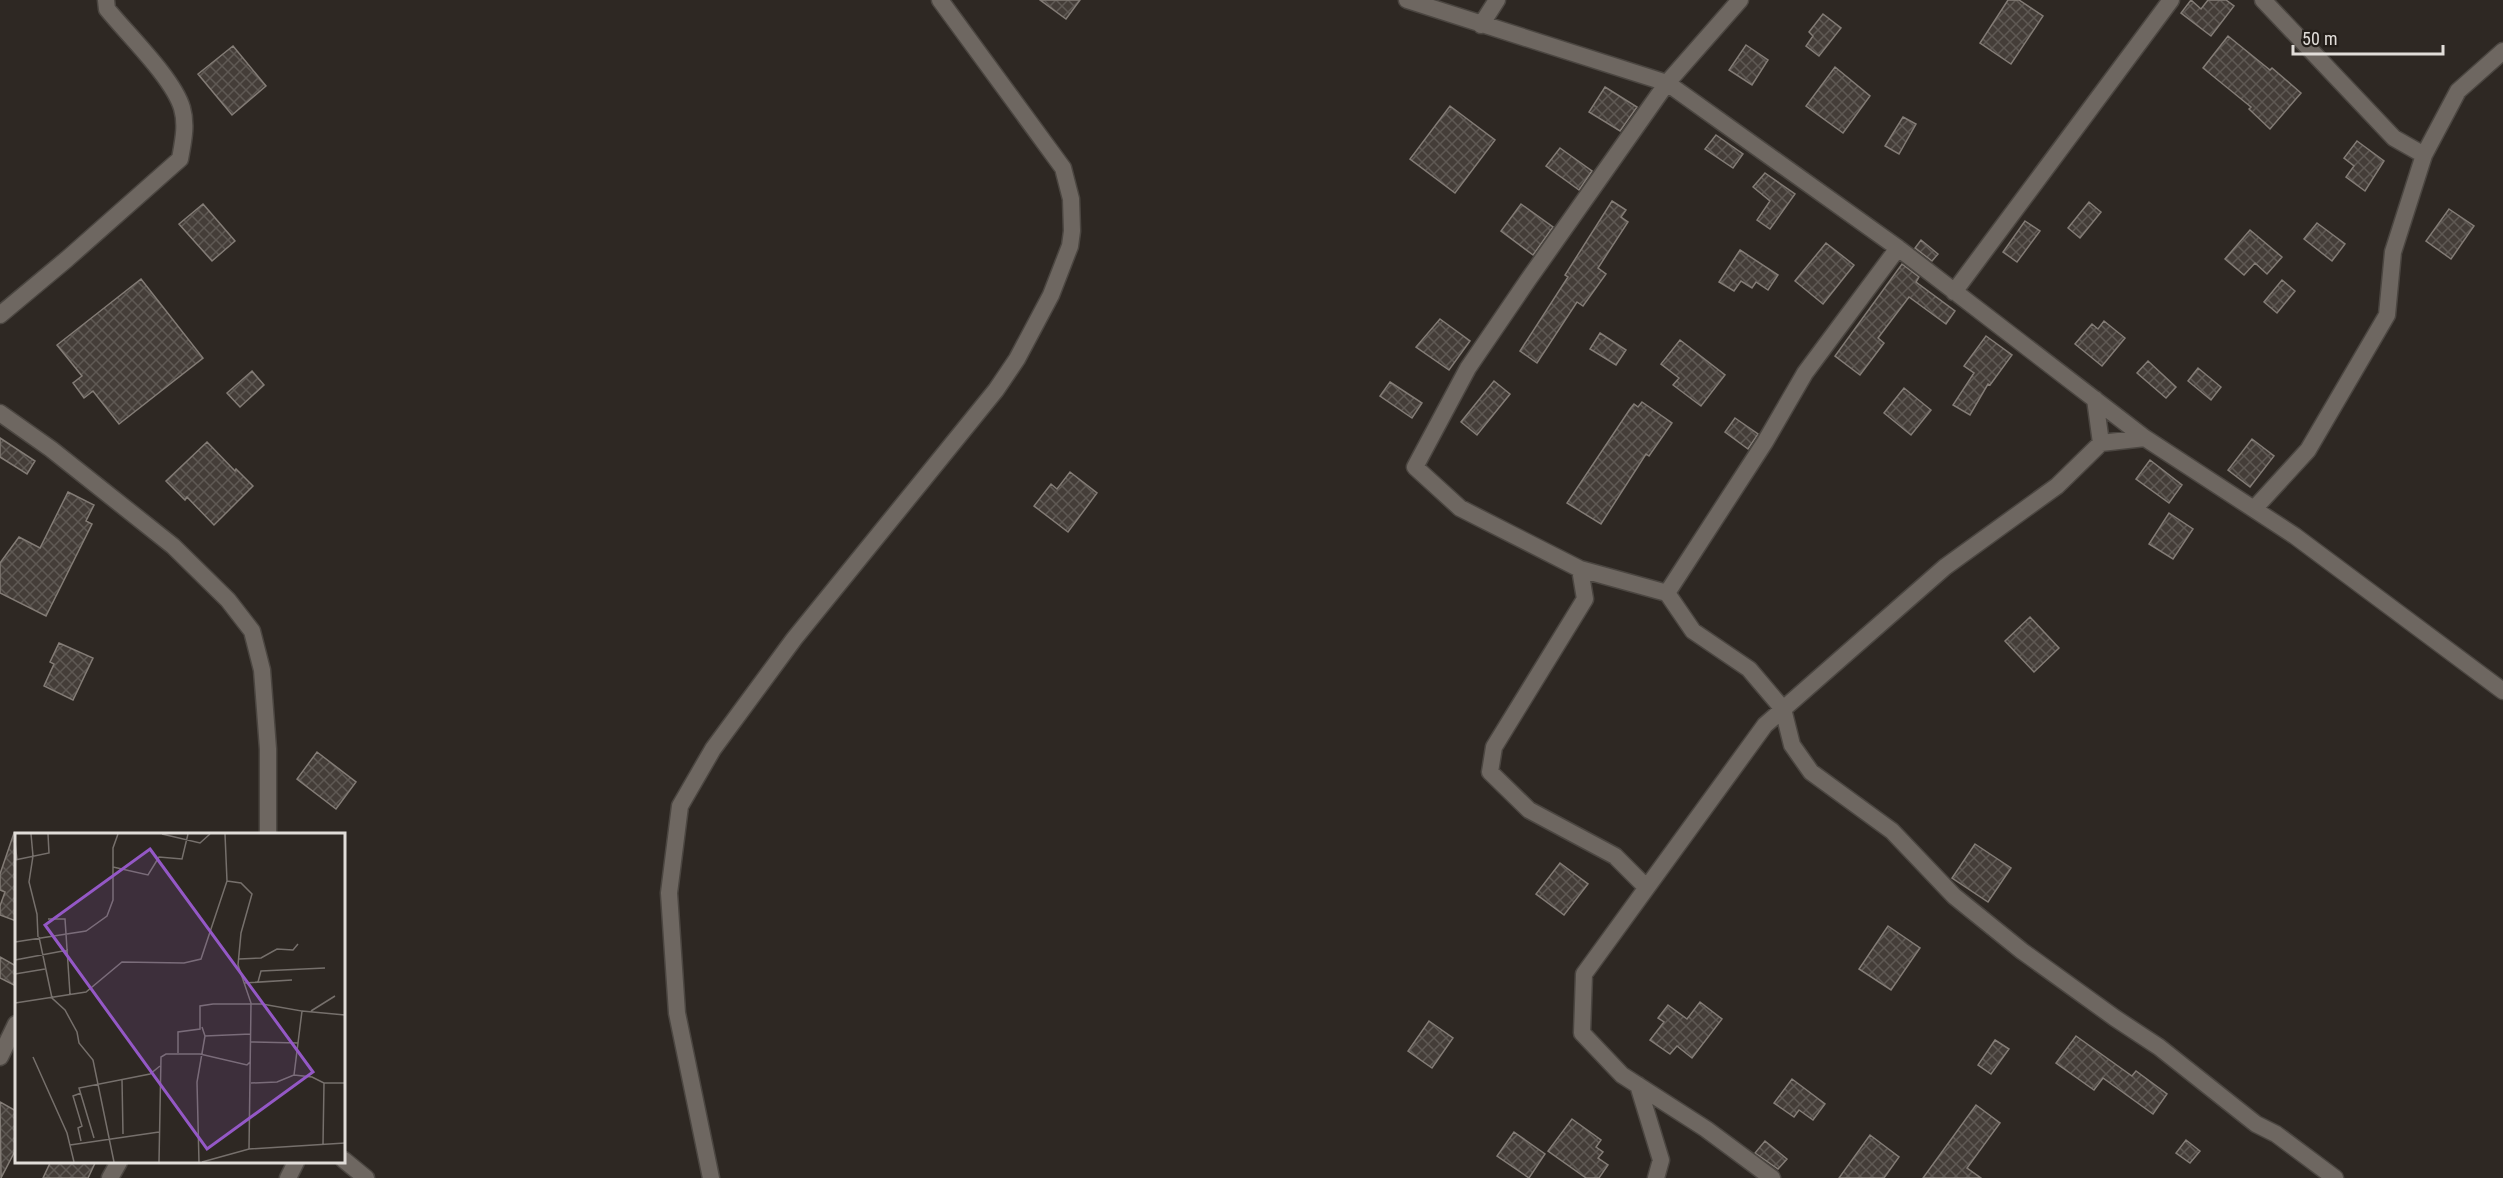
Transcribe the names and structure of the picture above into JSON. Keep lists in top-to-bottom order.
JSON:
{
  "scale_bar": "50 m"
}
